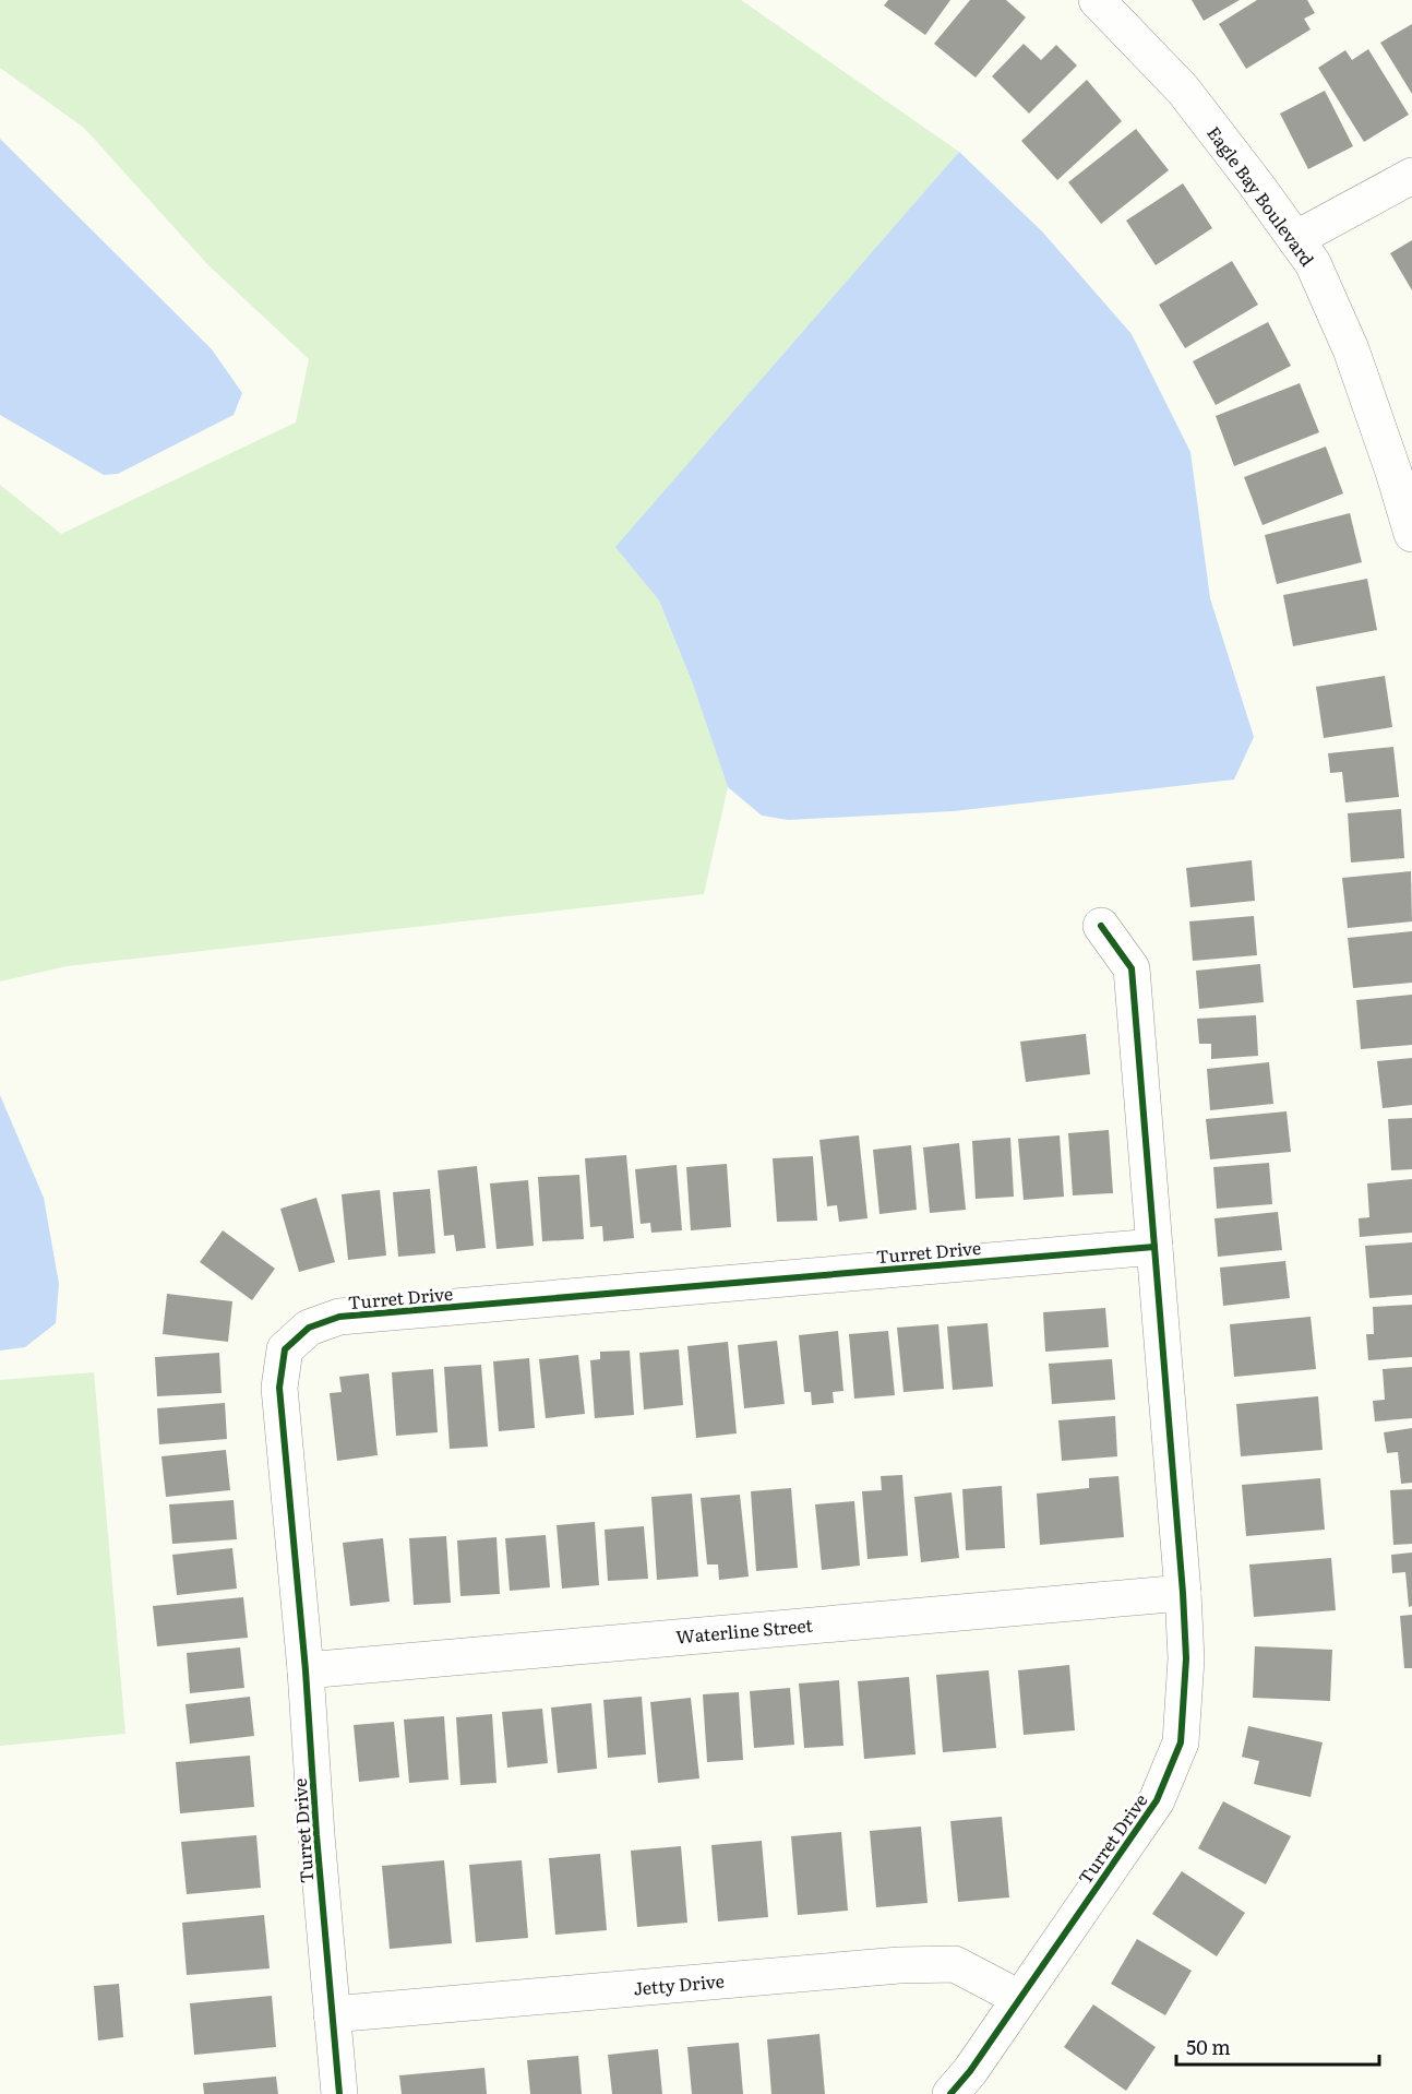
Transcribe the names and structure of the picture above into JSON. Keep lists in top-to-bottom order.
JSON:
{
  "streets": {
    "street": [
      "Eagle Bay Boulevard",
      "Turret Drive",
      "Waterline Street",
      "Jetty Drive"
    ]
  },
  "crossings": [
    ["Turret Drive", "Waterline Street"],
    ["Turret Drive", "Jetty Drive"]
  ],
  "scale_bar": "50 m"
}
